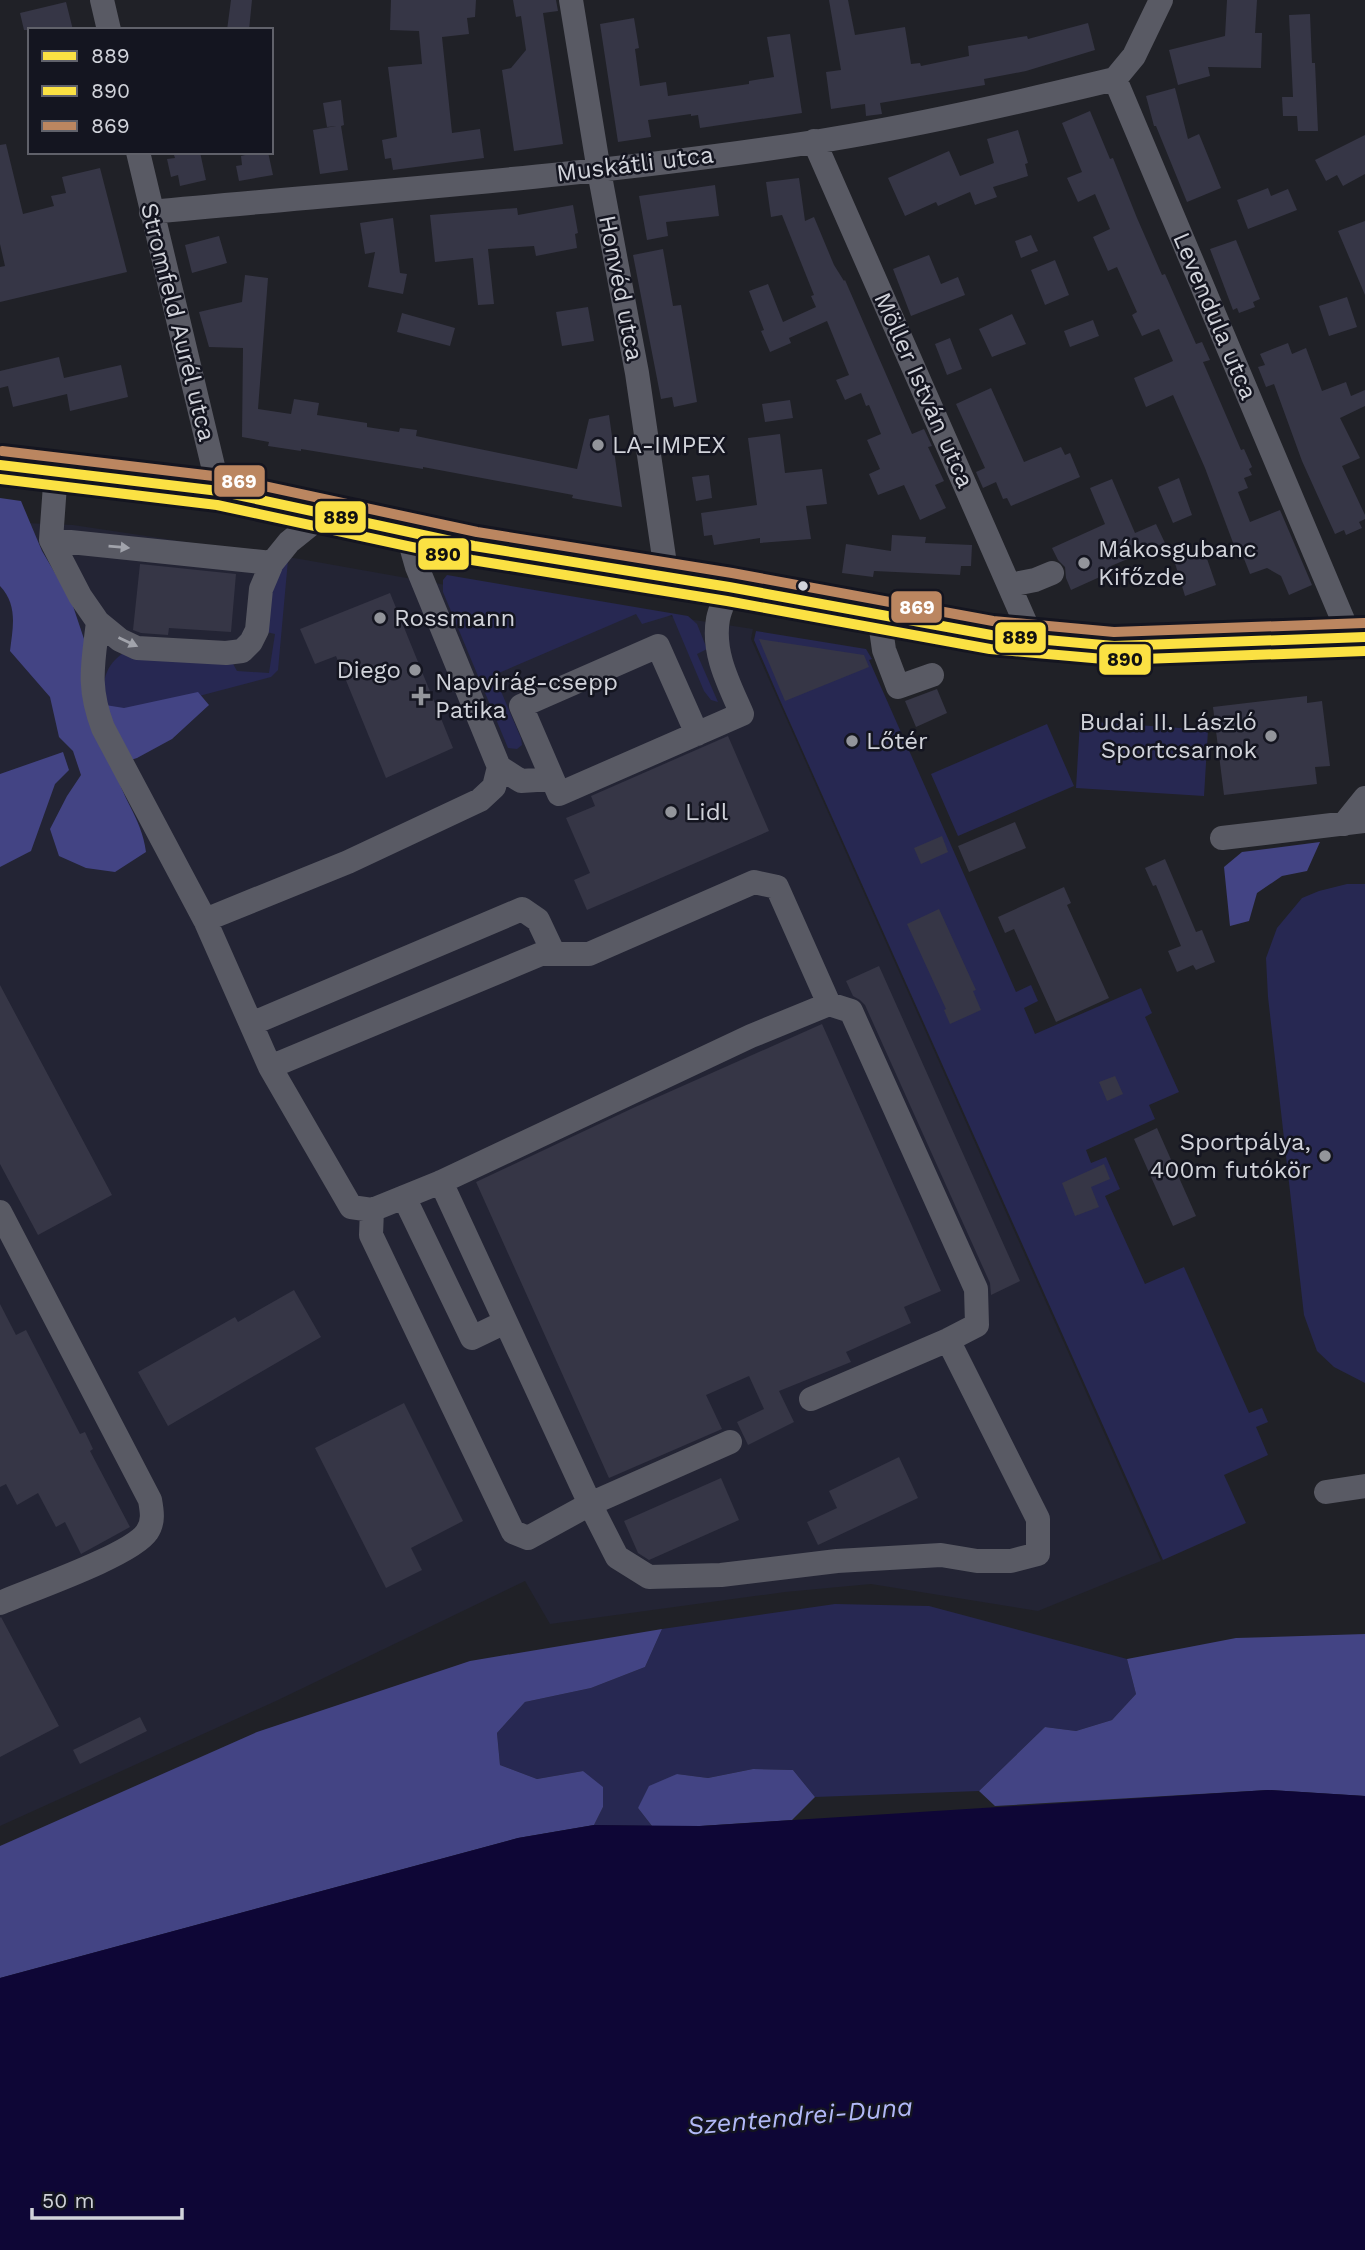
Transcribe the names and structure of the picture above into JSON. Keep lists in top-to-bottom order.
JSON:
{
  "streets": {
    "street": [
      "Muskátli utca",
      "Honvéd utca",
      "Levendula utca",
      "Stromfeld Aurél utca",
      "Möller István utca"
    ]
  },
  "crossings": [
    ["Muskátli utca", "Honvéd utca"],
    ["Muskátli utca", "Levendula utca"],
    ["Muskátli utca", "Stromfeld Aurél utca"],
    ["Muskátli utca", "Möller István utca"]
  ],
  "water": ["Szentendrei-Duna"],
  "places": {
    "other": [
      "LA-IMPEX",
      "Mákosgubanc Kifőzde",
      "Rossmann",
      "Diego",
      "Budai II. László Sportcsarnok",
      "Lőtér",
      "Lidl",
      "Sportpálya, 400m futókör"
    ],
    "health": ["Napvirág-csepp Patika"]
  },
  "lines": ["transit line 869", "transit line 889", "transit line 890"],
  "legend": ["889", "890", "869"],
  "scale_bar": "50 m"
}
